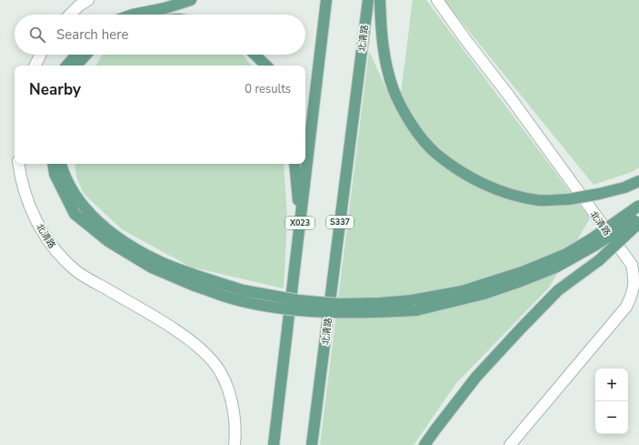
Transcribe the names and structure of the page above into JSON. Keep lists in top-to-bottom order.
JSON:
{
  "streets": {
    "main road": ["北清路", "S337", "X023"]
  },
  "page": {
    "search": "Search here",
    "heading": ["Nearby", "0 results"],
    "map_buttons": ["+", "−"]
  }
}
